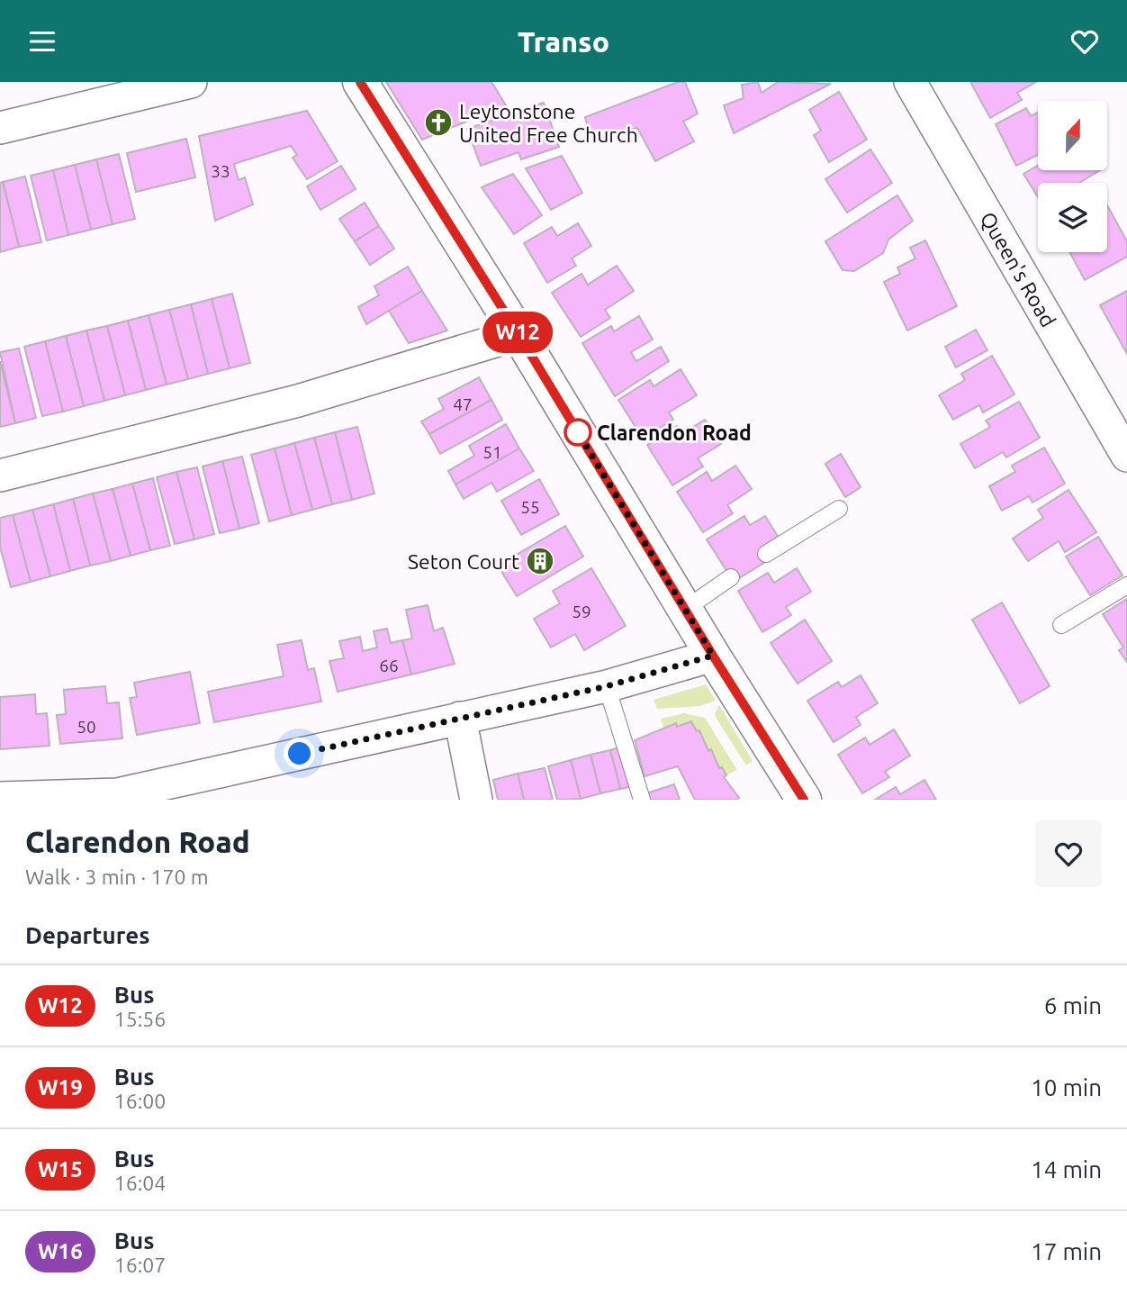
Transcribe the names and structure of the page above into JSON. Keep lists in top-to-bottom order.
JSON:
{
  "streets": {
    "street": ["Queen's Road"]
  },
  "places": {
    "church": ["Leytonstone United Free Church"],
    "other": ["Clarendon Road"],
    "building": ["Seton Court"]
  },
  "lines": ["bus line W12"],
  "house_numbers": [
    "33",
    "47",
    "51",
    "55",
    "59",
    "66",
    "50"
  ],
  "north": "top",
  "page": {
    "header": "Transo",
    "on_map": "W12",
    "heading": [
      ["Clarendon Road", "Walk · 3 min · 170 m"],
      "Departures"
    ],
    "list": [
      {
        "mark": "W12",
        "name": "Bus",
        "note": "15:56",
        "value": "6 min"
      },
      {
        "mark": "W19",
        "name": "Bus",
        "note": "16:00",
        "value": "10 min"
      },
      {
        "mark": "W15",
        "name": "Bus",
        "note": "16:04",
        "value": "14 min"
      },
      {
        "mark": "W16",
        "name": "Bus",
        "note": "16:07",
        "value": "17 min"
      }
    ]
  }
}
